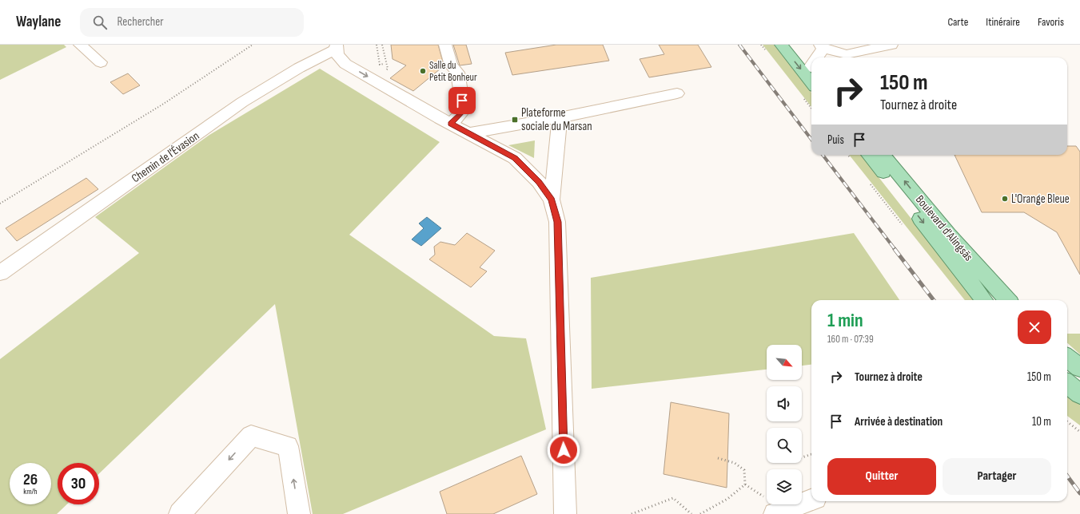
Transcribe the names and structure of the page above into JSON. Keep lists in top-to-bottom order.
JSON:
{
  "streets": {
    "main road": ["Boulevard d'Alingsäs"],
    "street": ["Chemin de l'Évasion"]
  },
  "places": {
    "other": ["Salle du Petit Bonheur", "L'Orange Bleue"],
    "transit": ["Plateforme sociale du Marsan"]
  },
  "north": "bottom right",
  "page": {
    "header": "Waylane",
    "search": "Rechercher",
    "nav": ["Carte", "Itinéraire", "Favoris"],
    "turn": ["150 m", "Tournez à droite"],
    "then": "Puis",
    "heading": ["1 min", "160 m · 07:39"],
    "list": [
      {
        "name": "Tournez à droite",
        "value": "150 m"
      },
      {
        "name": "Arrivée à destination",
        "value": "10 m"
      }
    ],
    "buttons": ["Quitter", "Partager"],
    "speed": "26 km/h",
    "limit": "30"
  }
}
